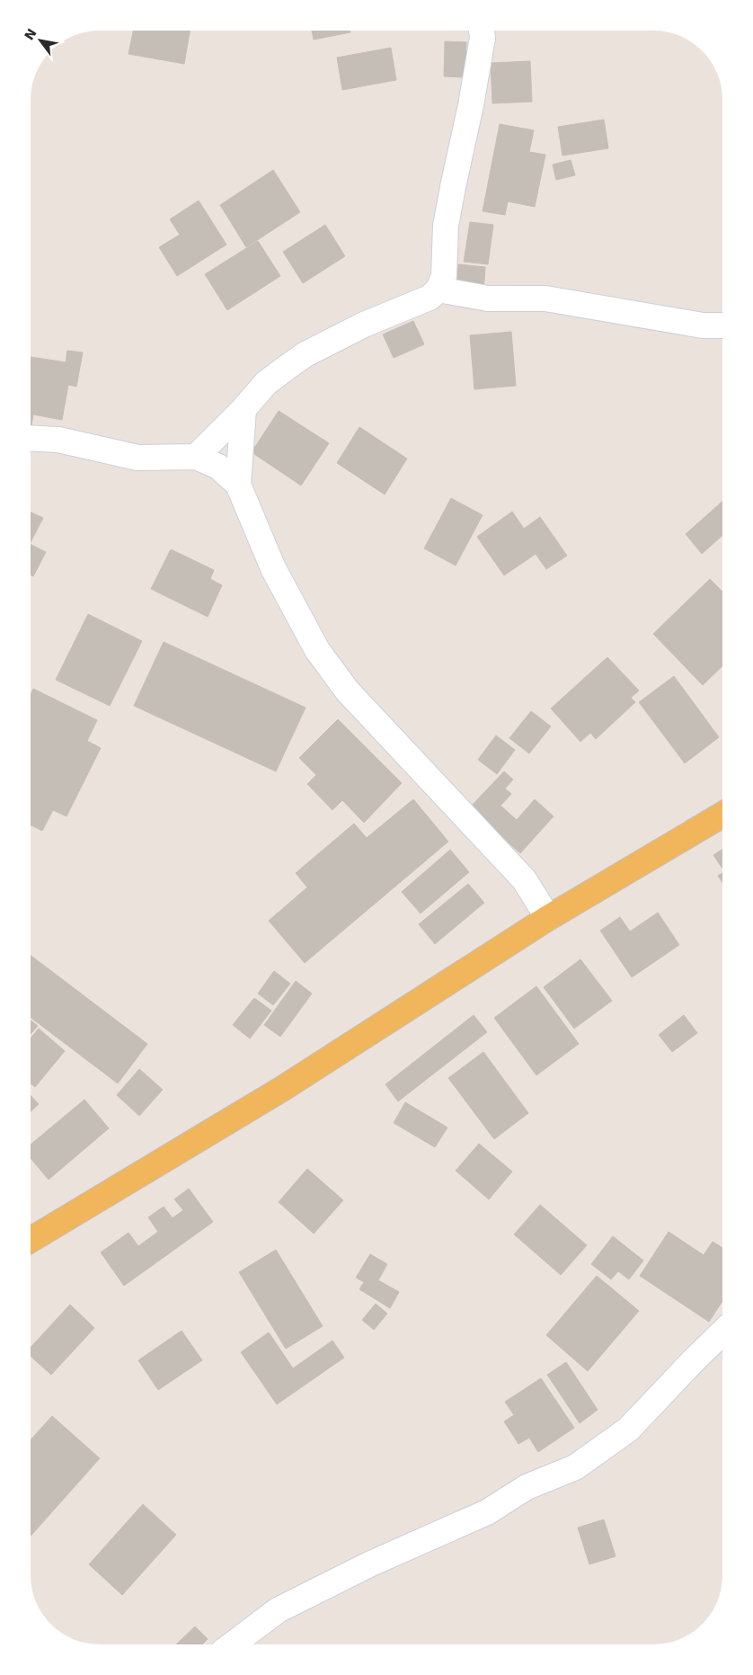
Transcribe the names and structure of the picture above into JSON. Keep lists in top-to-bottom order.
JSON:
{
  "north": "top left"
}
